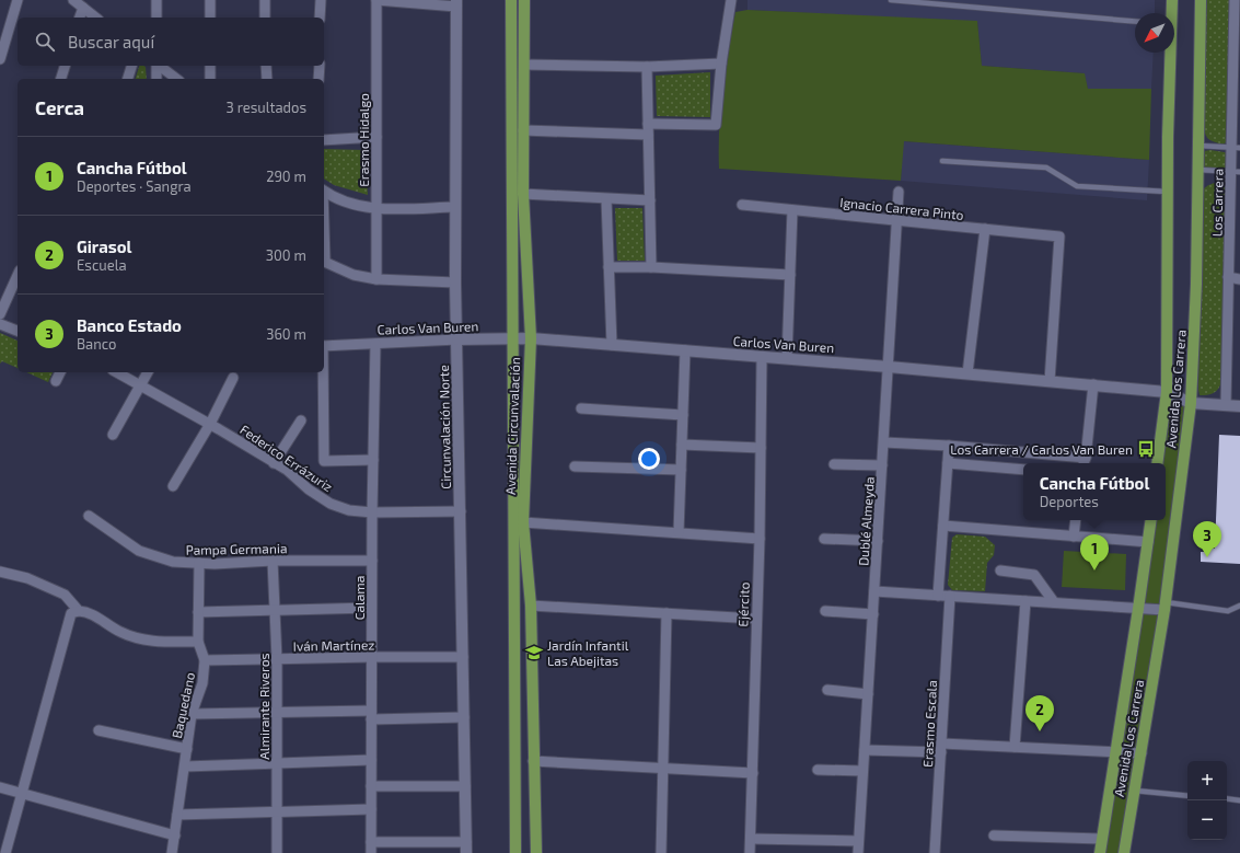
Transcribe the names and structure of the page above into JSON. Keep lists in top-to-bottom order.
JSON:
{
  "streets": {
    "main road": ["Avenida Los Carrera", "Avenida Circunvalación"],
    "street": [
      "Erasmo Hidalgo",
      "Los Carrera",
      "Ignacio Carrera Pinto",
      "Carlos Van Buren",
      "Circunvalación Norte",
      "Federico Errázuriz",
      "Dublé Almeyda",
      "Pampa Germania",
      "Calama",
      "Ejército",
      "Iván Martínez",
      "Baquedano",
      "Almirante Riveros",
      "Erasmo Escala"
    ]
  },
  "crossings": [
    ["Los Carrera", "Carlos Van Buren"],
    ["Ignacio Carrera Pinto", "Carlos Van Buren"],
    ["Ignacio Carrera Pinto", "Dublé Almeyda"],
    ["Carlos Van Buren", "Avenida Los Carrera"],
    ["Carlos Van Buren", "Avenida Circunvalación"],
    ["Carlos Van Buren", "Circunvalación Norte"],
    ["Carlos Van Buren", "Dublé Almeyda"],
    ["Carlos Van Buren", "Calama"],
    ["Carlos Van Buren", "Ejército"],
    ["Circunvalación Norte", "Federico Errázuriz"],
    ["Circunvalación Norte", "Iván Martínez"],
    ["Federico Errázuriz", "Calama"],
    ["Pampa Germania", "Calama"],
    ["Pampa Germania", "Baquedano"],
    ["Pampa Germania", "Almirante Riveros"],
    ["Calama", "Iván Martínez"],
    ["Iván Martínez", "Baquedano"],
    ["Iván Martínez", "Almirante Riveros"]
  ],
  "places": {
    "bus stop": ["Los Carrera / Carlos Van Buren"],
    "school or university": ["Jardín Infantil Las Abejitas"]
  },
  "north": "bottom left",
  "page": {
    "search": "Buscar aquí",
    "heading": ["Cerca", "3 resultados"],
    "list": [
      {
        "mark": "1",
        "name": "Cancha Fútbol",
        "note": "Deportes · Sangra",
        "value": "290 m"
      },
      {
        "mark": "2",
        "name": "Girasol",
        "note": "Escuela",
        "value": "300 m"
      },
      {
        "mark": "3",
        "name": "Banco Estado",
        "note": "Banco",
        "value": "360 m"
      }
    ],
    "popup": ["Cancha Fútbol", "Deportes"],
    "pins": ["3", "1", "2"],
    "map_buttons": ["+", "−"]
  }
}
